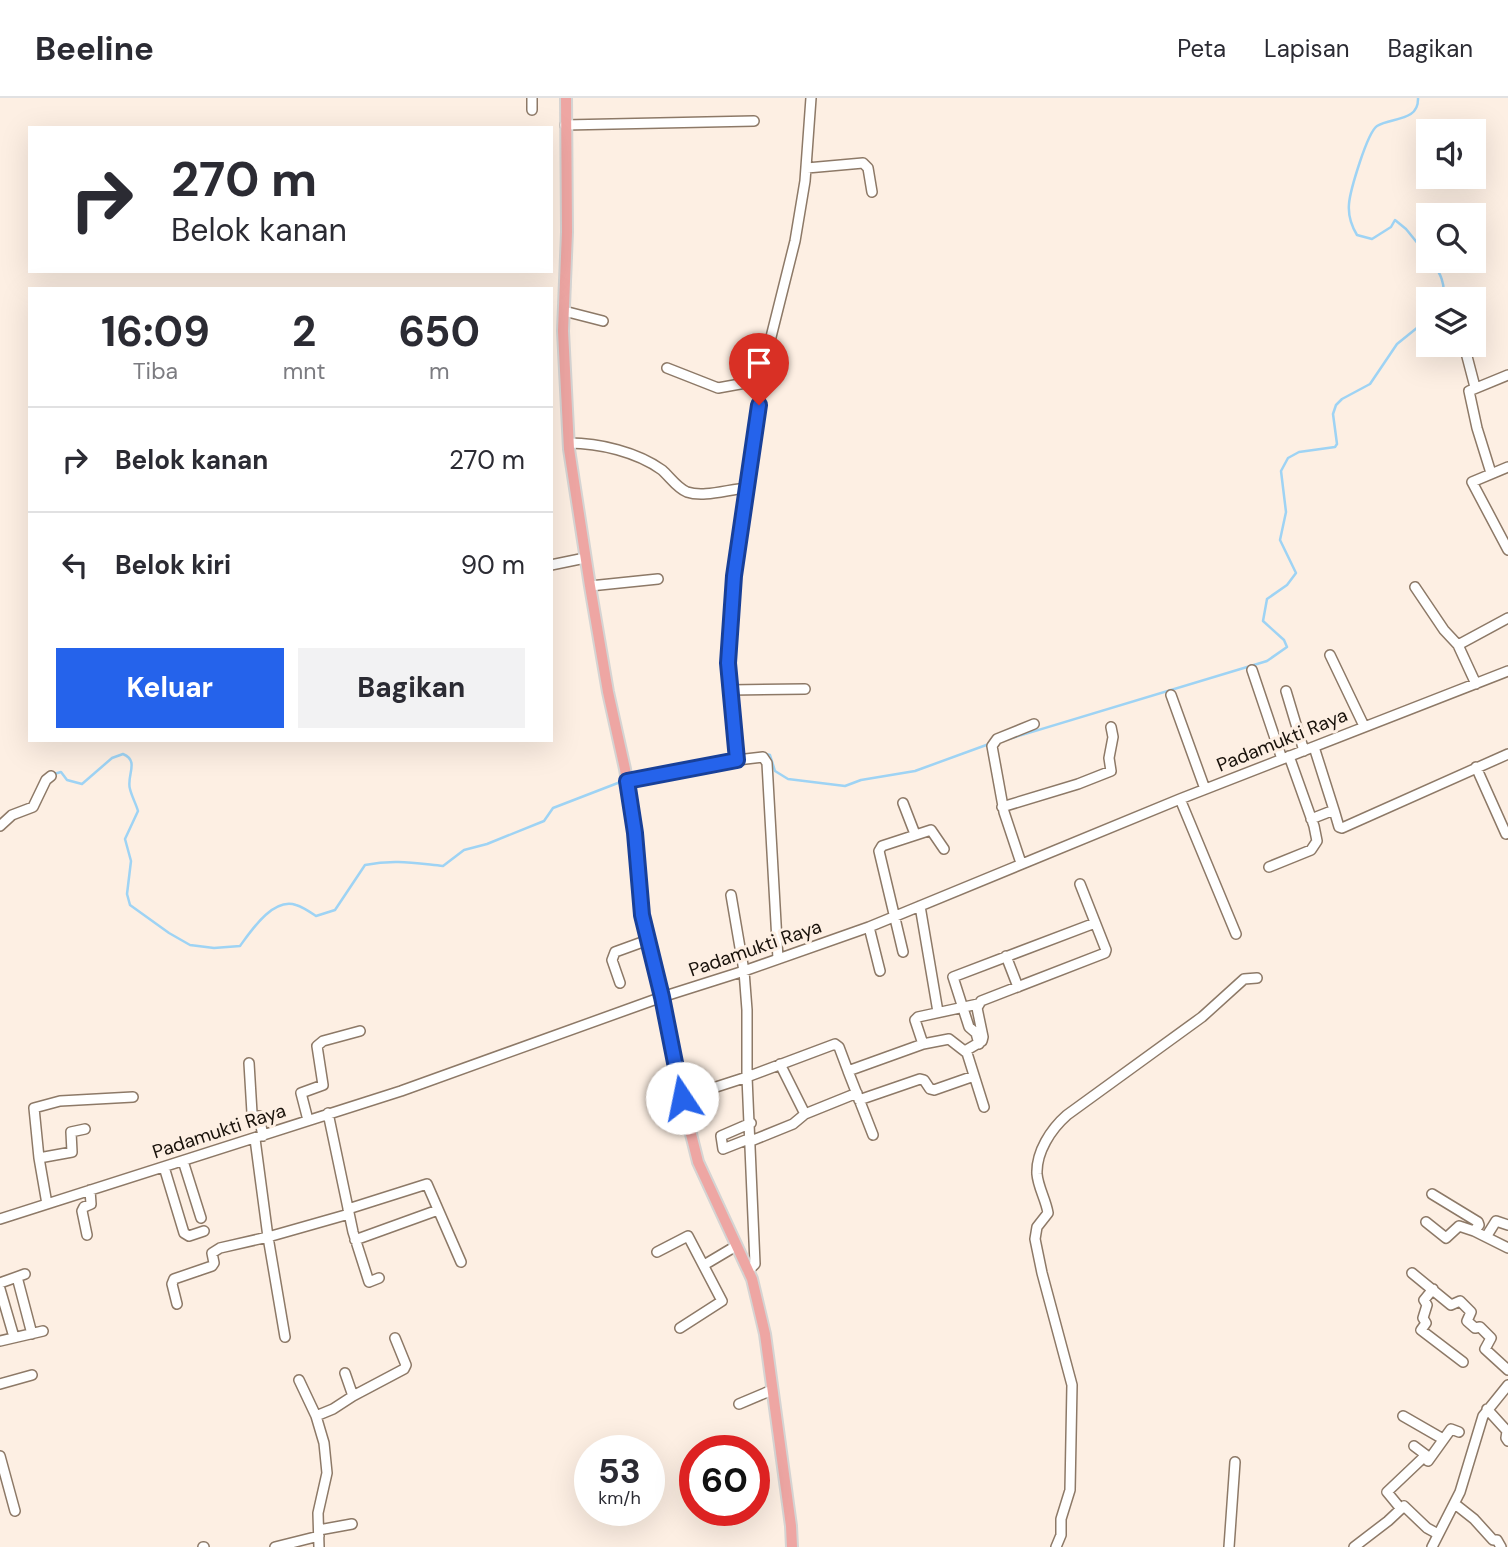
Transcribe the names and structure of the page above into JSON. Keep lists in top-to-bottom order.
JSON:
{
  "streets": {
    "street": ["Padamukti Raya"]
  },
  "page": {
    "header": "Beeline",
    "nav": ["Peta", "Lapisan", "Bagikan"],
    "turn": ["270 m", "Belok kanan"],
    "eta": [
      "16:09",
      "Tiba",
      "2",
      "mnt",
      "650",
      "m"
    ],
    "list": [
      {
        "name": "Belok kanan",
        "value": "270 m"
      },
      {
        "name": "Belok kiri",
        "value": "90 m"
      }
    ],
    "buttons": ["Keluar", "Bagikan"],
    "speed": "53 km/h",
    "limit": "60"
  }
}
